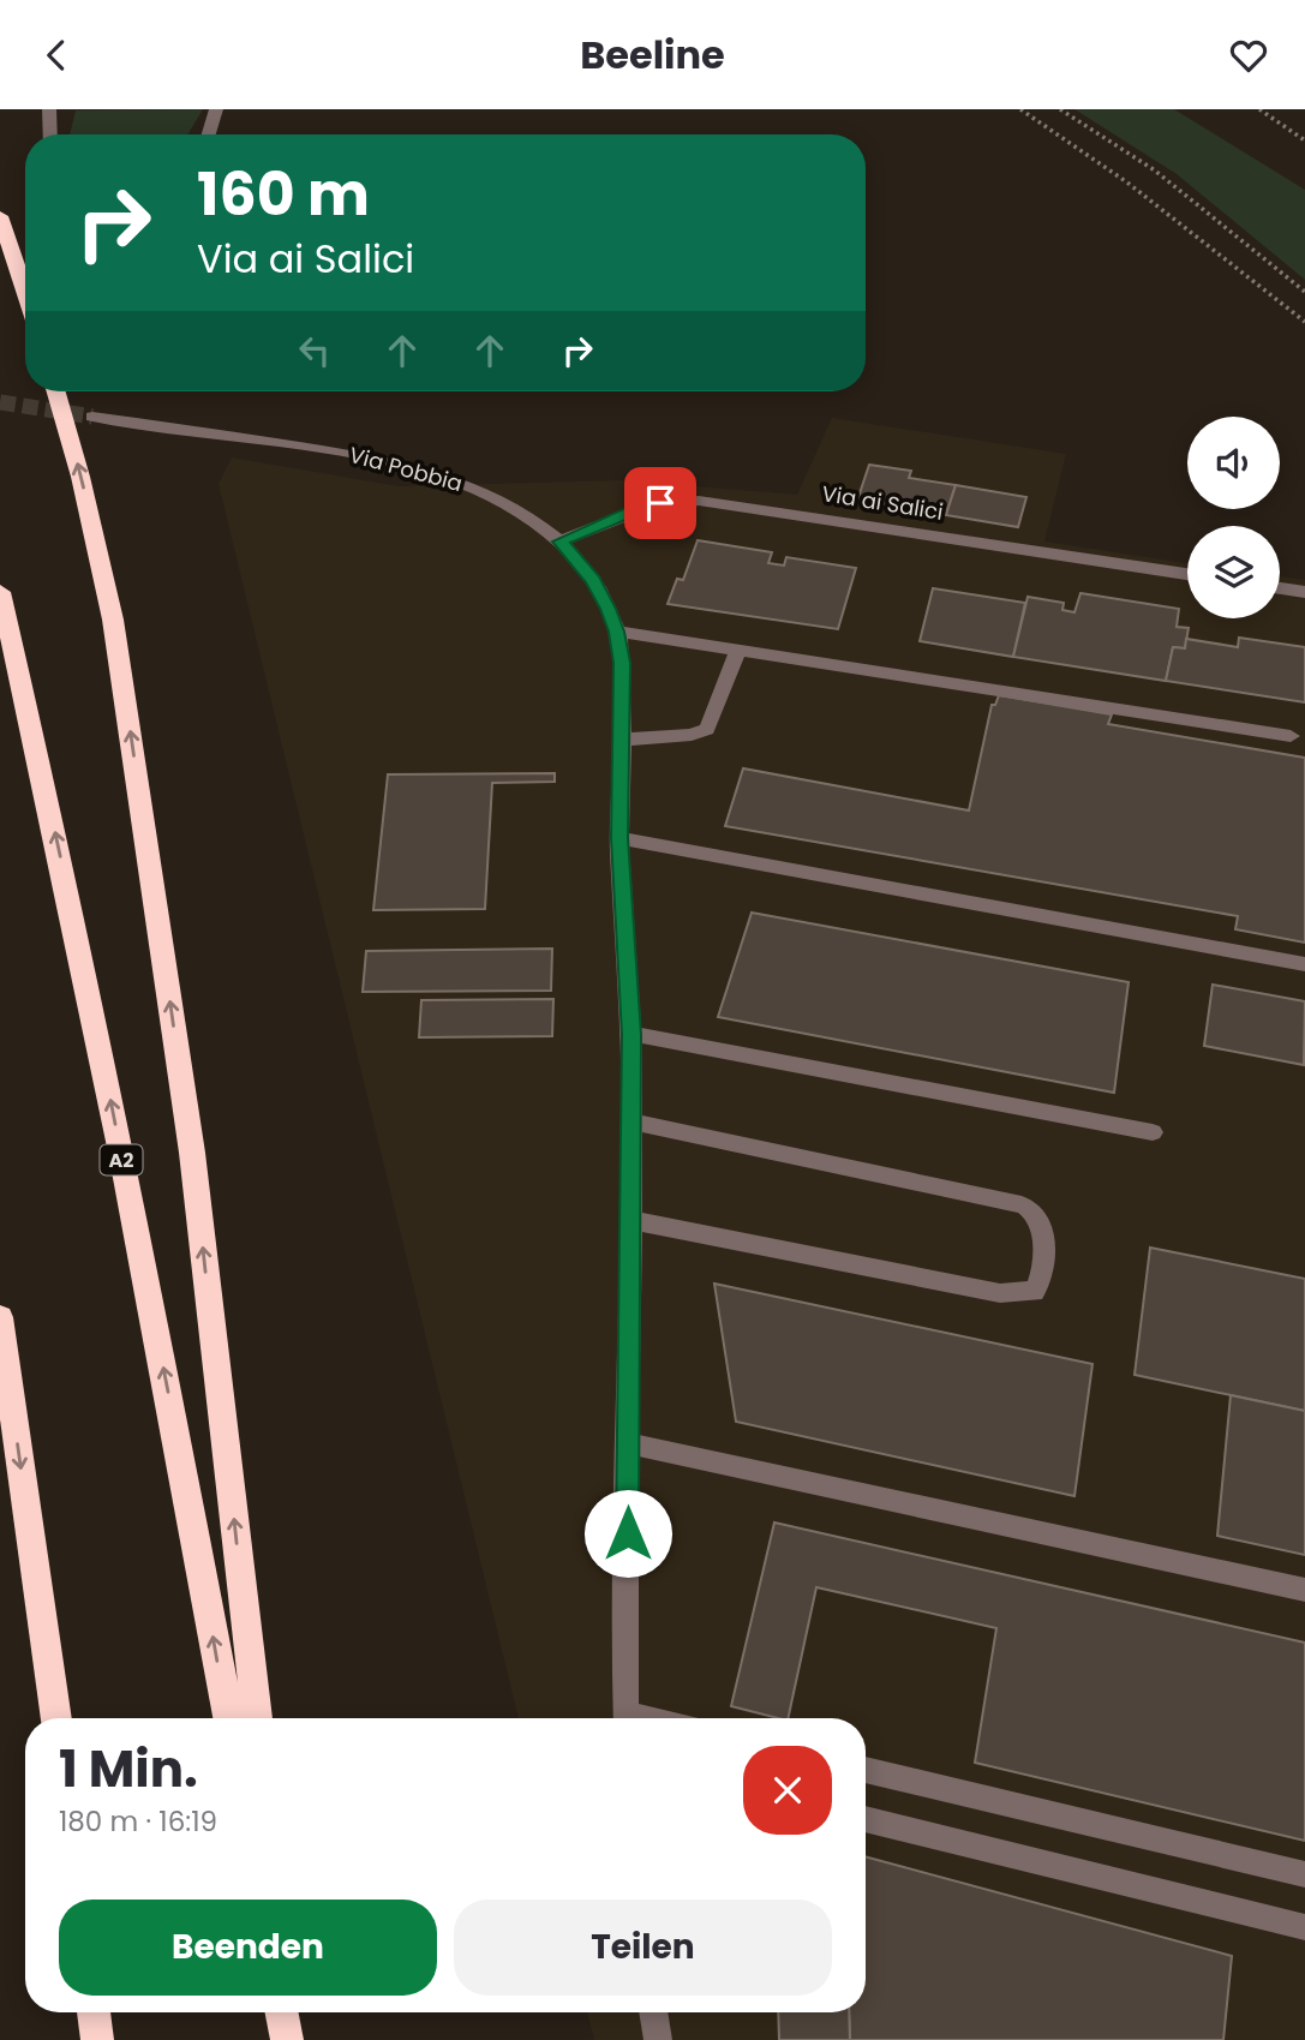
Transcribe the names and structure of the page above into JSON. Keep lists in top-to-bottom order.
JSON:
{
  "streets": {
    "highway": ["A2"],
    "street": ["Via Pobbia", "Via ai Salici"]
  },
  "crossings": [
    ["Via Pobbia", "Via ai Salici"]
  ],
  "page": {
    "header": "Beeline",
    "turn": ["160 m", "Via ai Salici"],
    "heading": ["1 Min.", "180 m · 16:19"],
    "buttons": ["Beenden", "Teilen"]
  }
}
